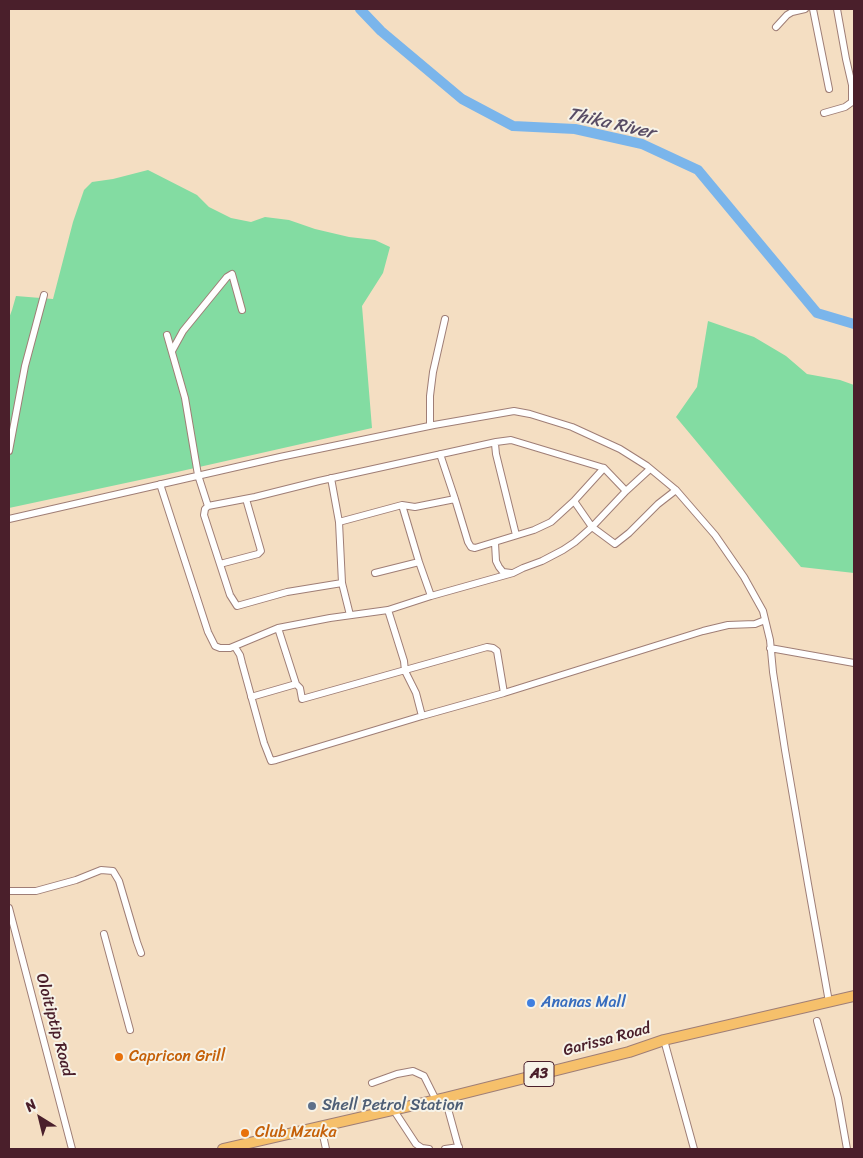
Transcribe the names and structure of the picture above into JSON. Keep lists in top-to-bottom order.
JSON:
{
  "streets": {
    "highway": ["Garissa Road", "A3"],
    "street": ["Oloitiptip Road"]
  },
  "water": ["Thika River"],
  "places": [
    "Ananas Mall",
    "Capricon Grill",
    "Shell Petrol Station",
    "Club Mzuka"
  ],
  "north": "top left"
}
